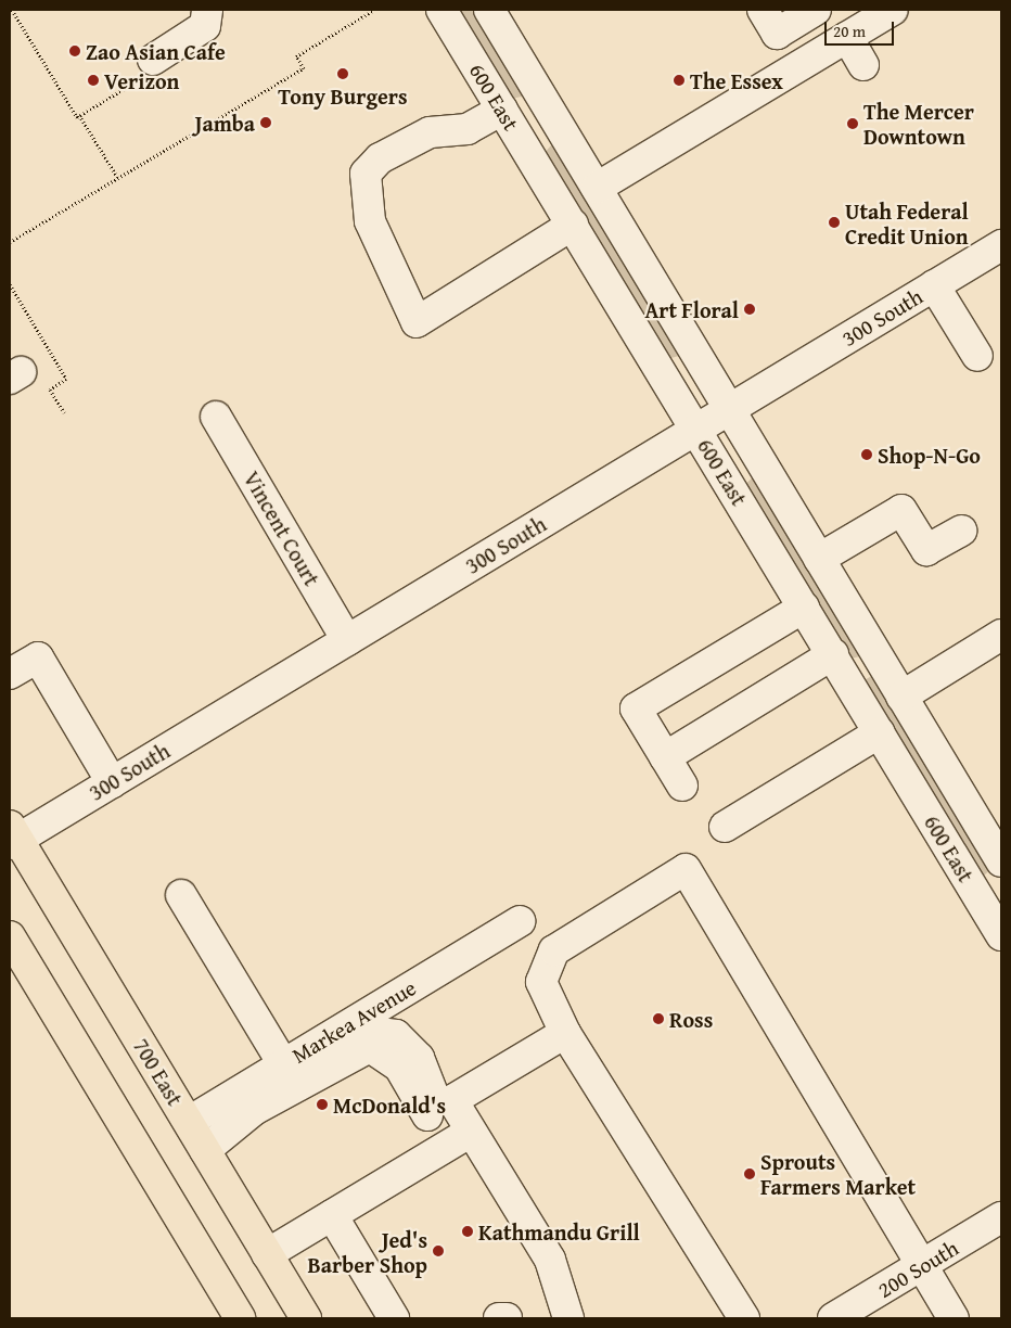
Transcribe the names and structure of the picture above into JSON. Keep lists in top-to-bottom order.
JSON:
{
  "streets": {
    "main road": ["700 East"],
    "street": [
      "600 East",
      "300 South",
      "Vincent Court",
      "Markea Avenue",
      "200 South"
    ]
  },
  "crossings": [
    ["600 East", "300 South"],
    ["300 South", "Vincent Court"],
    ["300 South", "700 East"],
    ["Markea Avenue", "700 East"]
  ],
  "places": [
    "Zao Asian Cafe",
    "Tony Burgers",
    "Verizon",
    "The Essex",
    "Jamba",
    "The Mercer Downtown",
    "Utah Federal Credit Union",
    "Art Floral",
    "Shop-N-Go",
    "Ross",
    "McDonald's",
    "Sprouts Farmers Market",
    "Kathmandu Grill",
    "Jed's Barber Shop"
  ],
  "scale_bar": "20 m"
}
